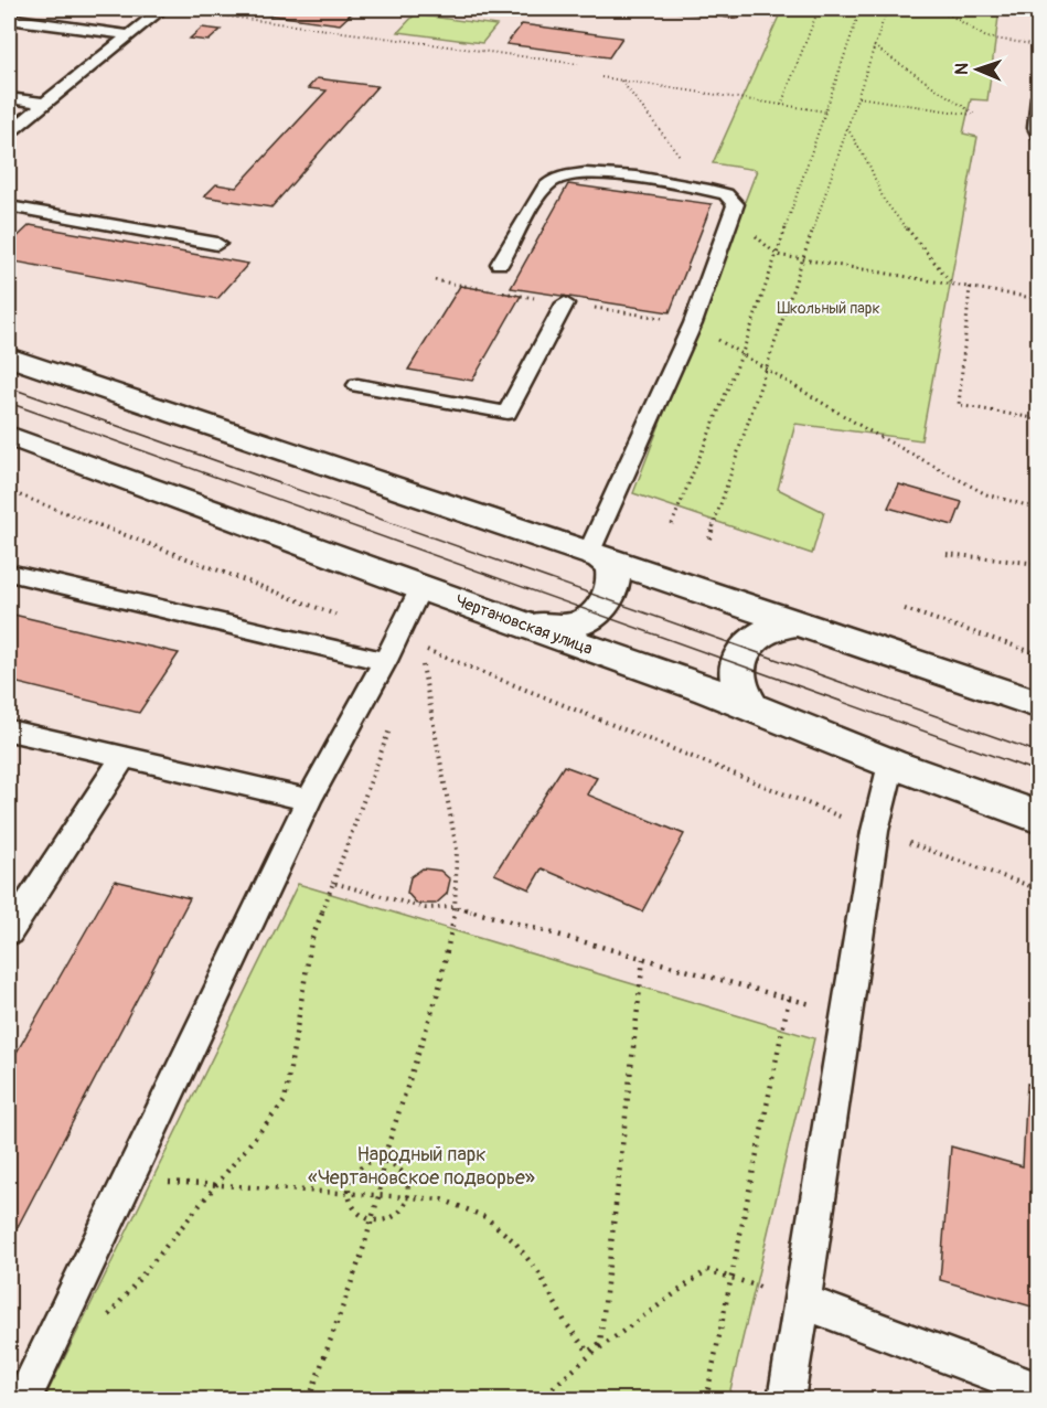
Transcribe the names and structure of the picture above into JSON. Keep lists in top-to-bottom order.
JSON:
{
  "streets": {
    "main road": ["Чертановская улица"]
  },
  "parks": ["Школьный парк", "Народный парк «Чертановское подворье»"],
  "north": "left"
}
